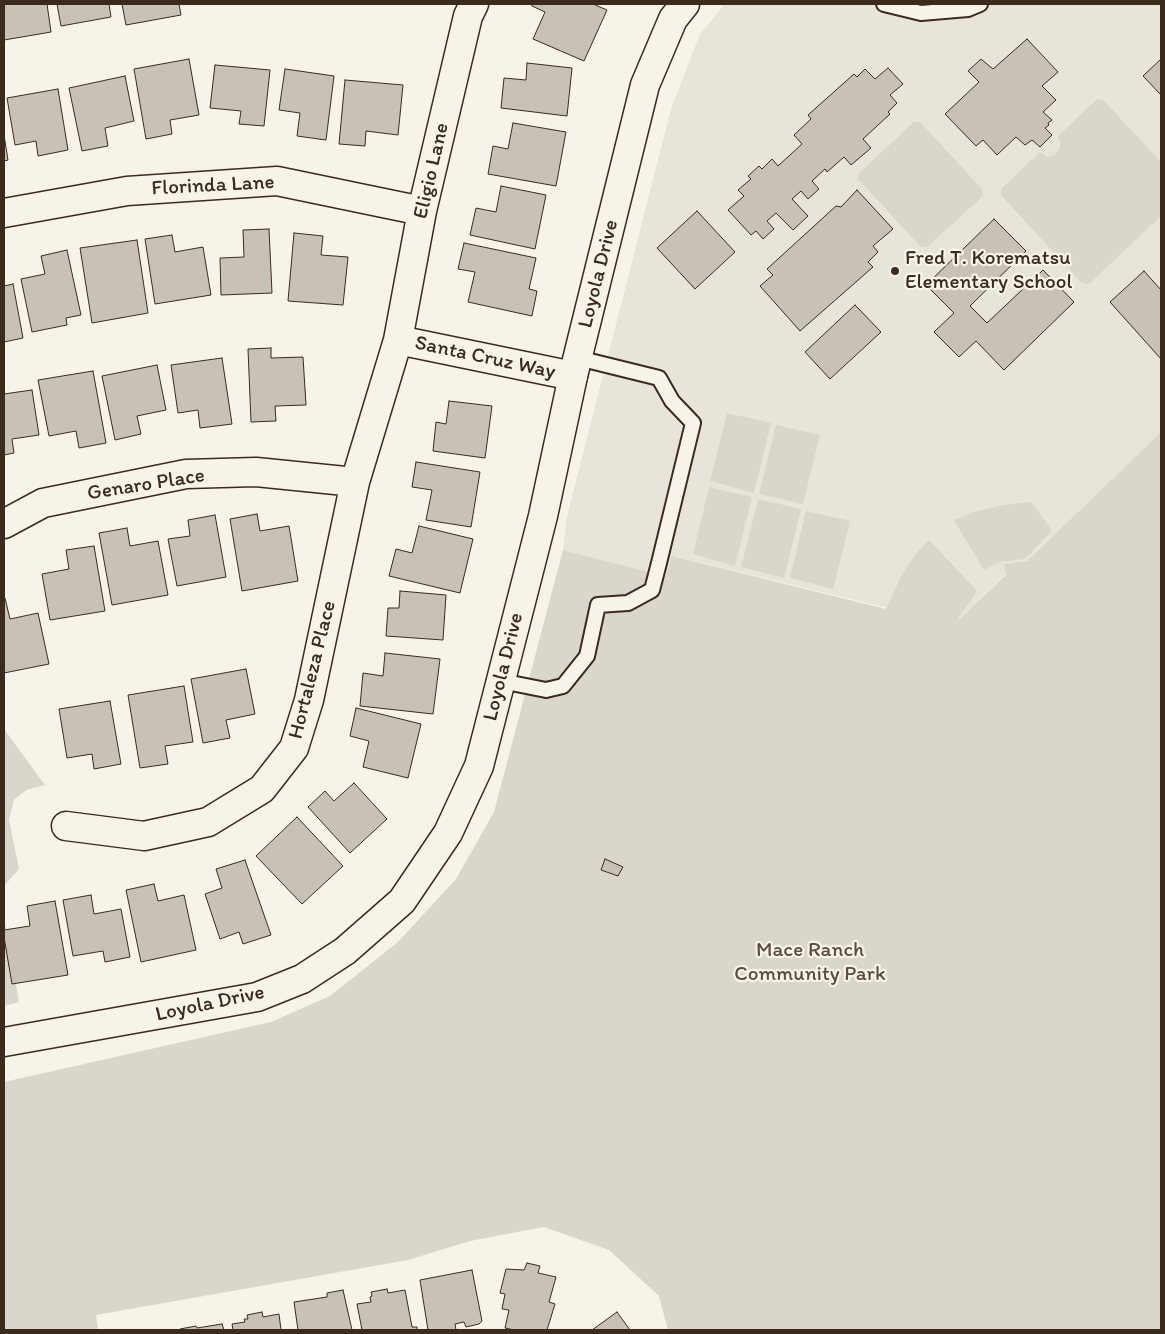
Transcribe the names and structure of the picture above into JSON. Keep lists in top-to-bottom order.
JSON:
{
  "streets": {
    "street": [
      "Eligio Lane",
      "Florinda Lane",
      "Loyola Drive",
      "Santa Cruz Way",
      "Genaro Place",
      "Hortaleza Place"
    ]
  },
  "crossings": [
    ["Eligio Lane", "Florinda Lane"],
    ["Eligio Lane", "Santa Cruz Way"],
    ["Eligio Lane", "Hortaleza Place"],
    ["Loyola Drive", "Santa Cruz Way"],
    ["Santa Cruz Way", "Hortaleza Place"],
    ["Genaro Place", "Hortaleza Place"]
  ],
  "parks": ["Mace Ranch Community Park"],
  "places": ["Fred T. Korematsu Elementary School"]
}
